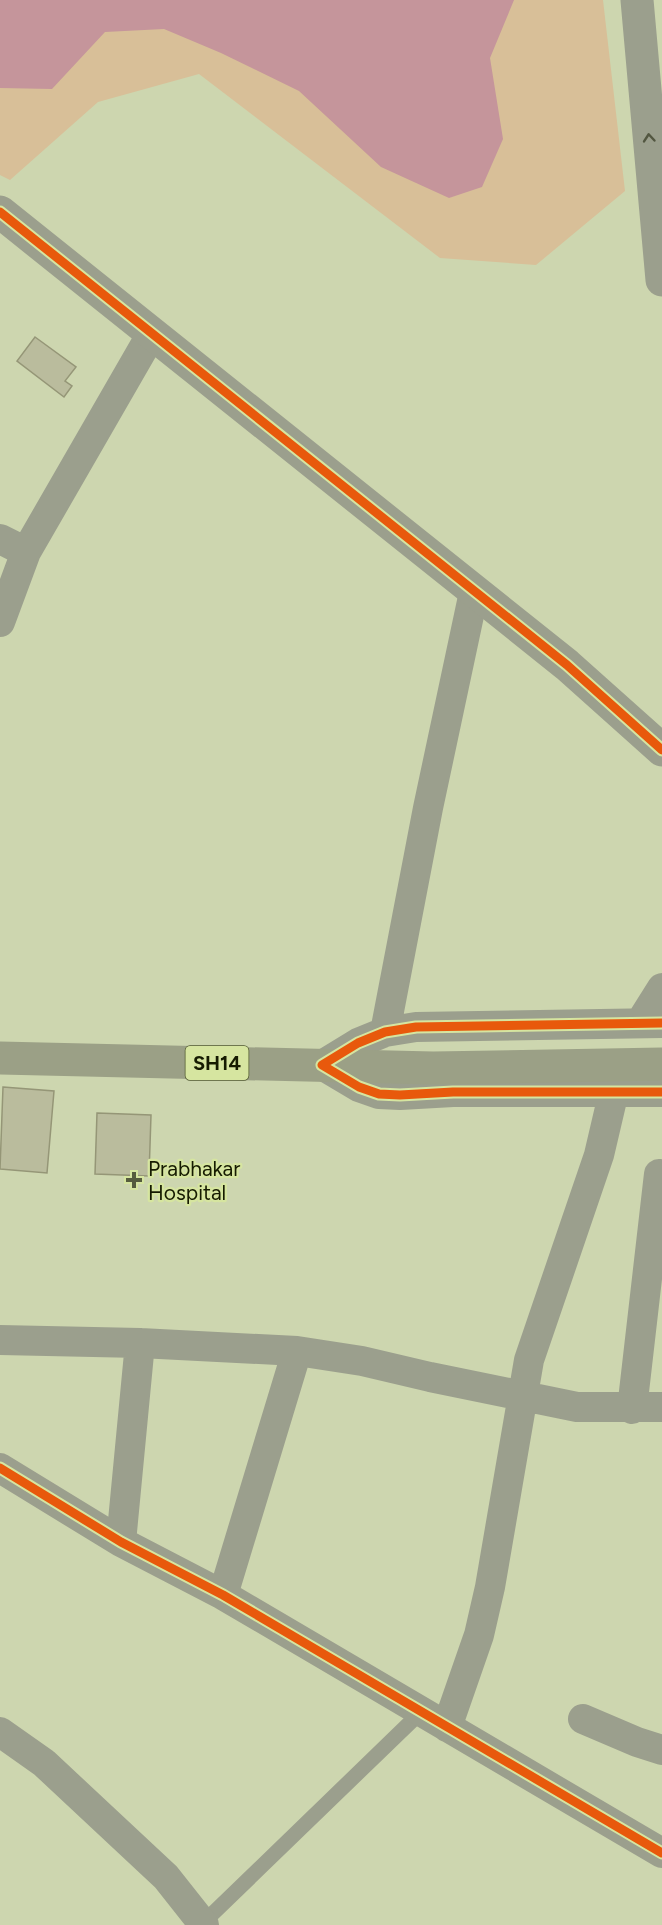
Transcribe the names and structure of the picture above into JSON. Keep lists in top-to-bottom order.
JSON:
{
  "streets": {
    "main road": ["SH14"]
  },
  "places": {
    "health": ["Prabhakar Hospital"]
  }
}
